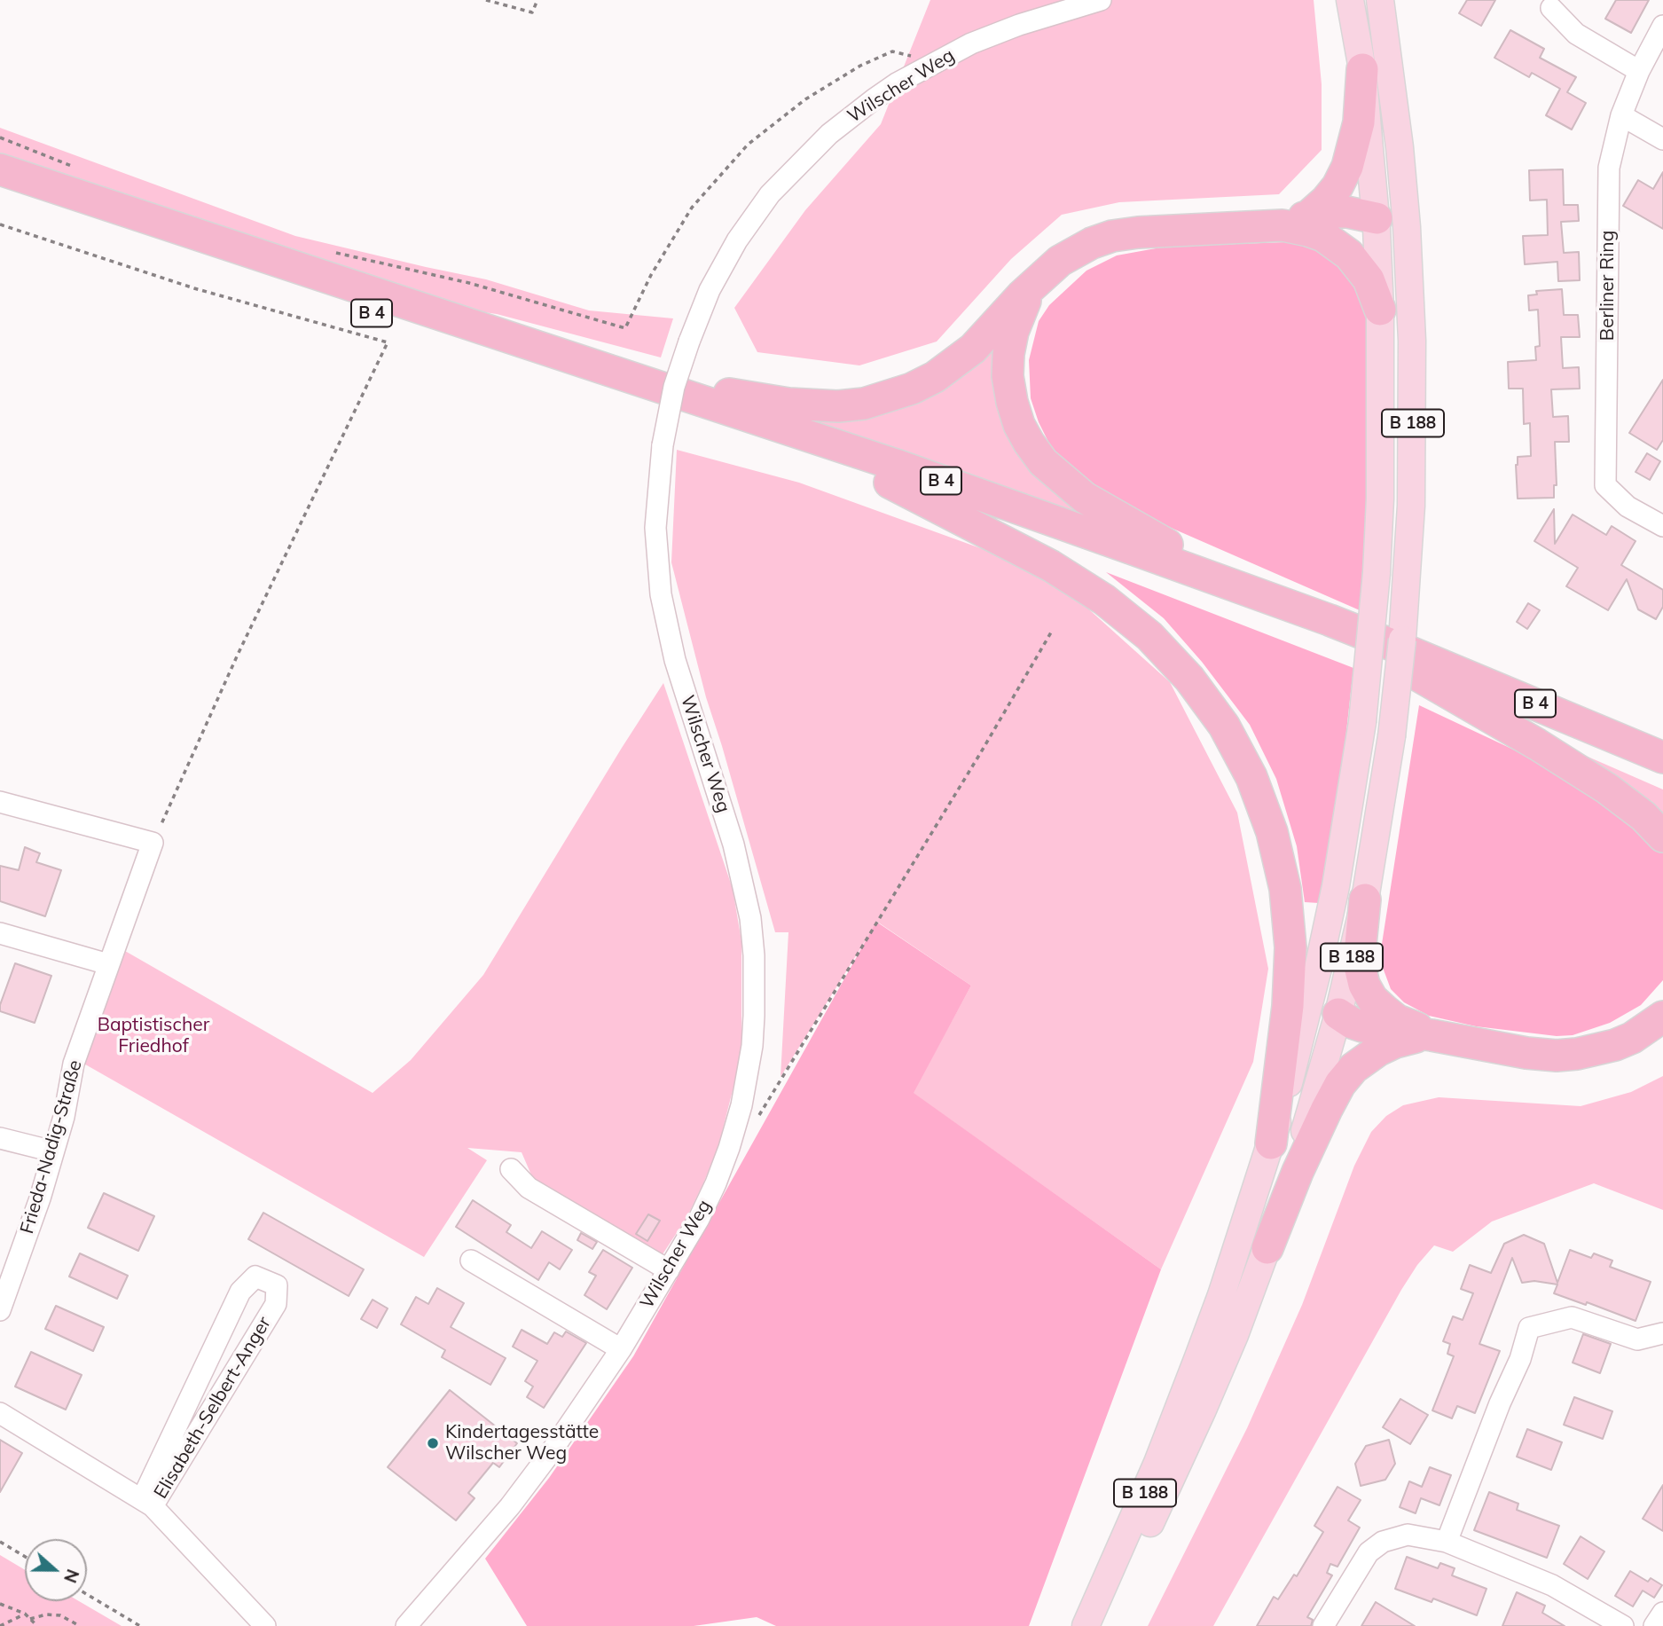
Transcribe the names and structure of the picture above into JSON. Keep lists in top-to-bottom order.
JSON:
{
  "streets": {
    "highway": ["B 4"],
    "main road": ["B 188"],
    "street": [
      "Wilscher Weg",
      "Berliner Ring",
      "Frieda-Nadig-Straße",
      "Elisabeth-Selbert-Anger"
    ]
  },
  "parks": ["Baptistischer Friedhof"],
  "places": ["Kindertagesstätte Wilscher Weg"],
  "north": "right"
}
